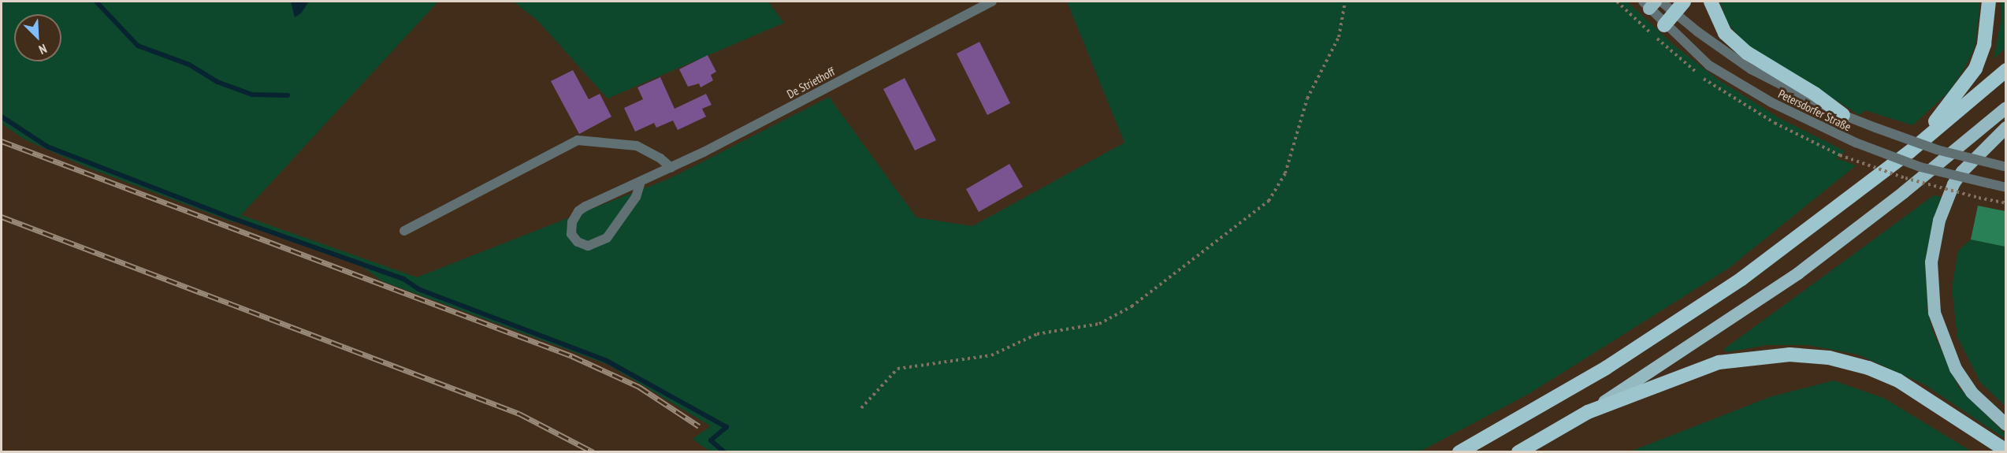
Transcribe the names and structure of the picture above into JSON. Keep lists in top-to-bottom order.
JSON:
{
  "streets": {
    "street": ["De Striethoff", "Petersdorfer Straße"]
  },
  "north": "bottom right"
}
